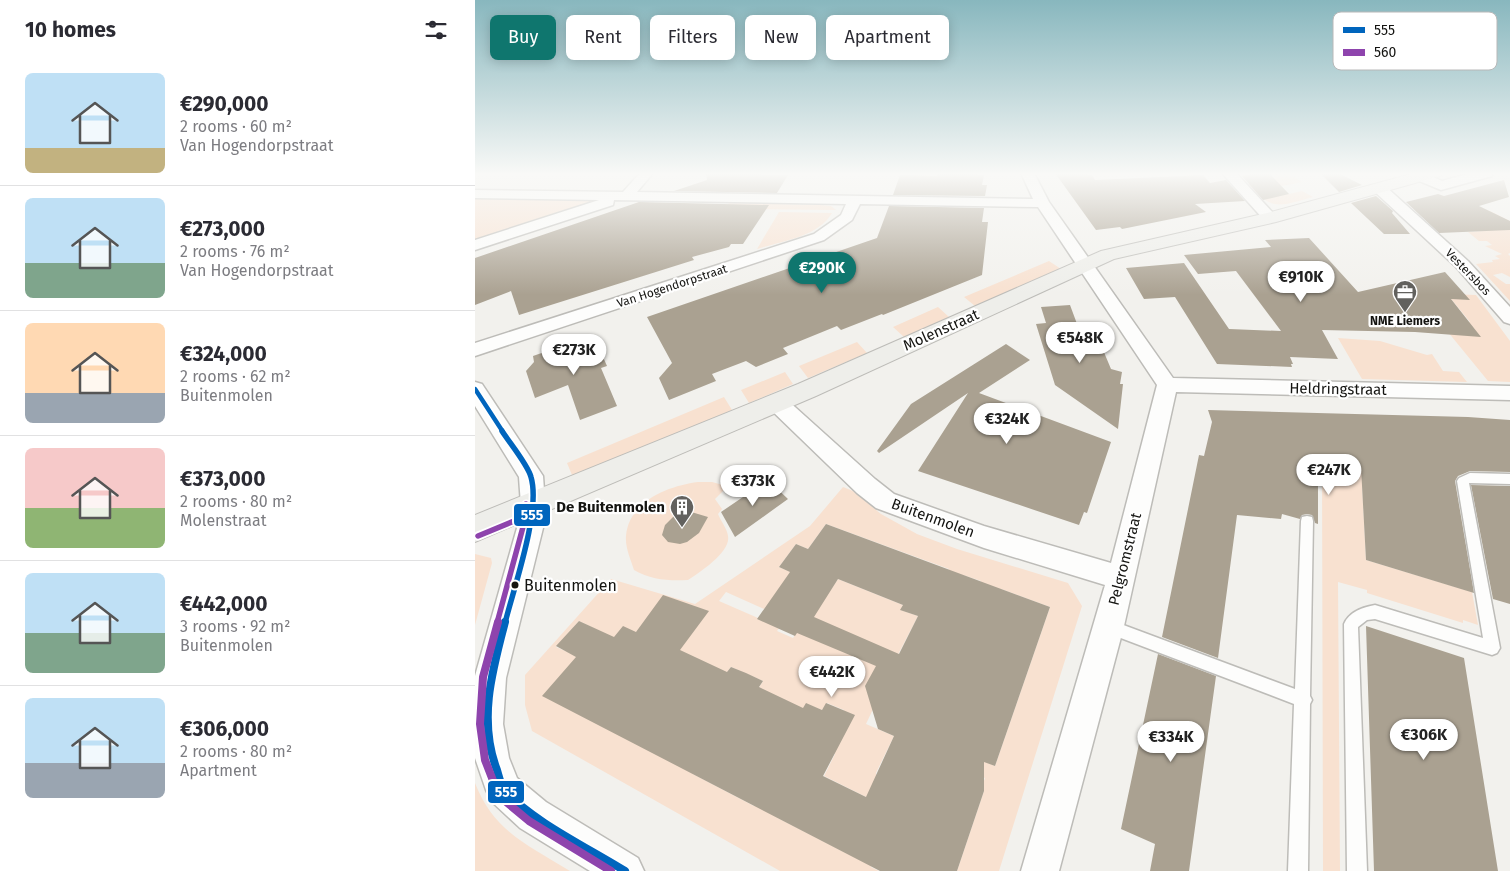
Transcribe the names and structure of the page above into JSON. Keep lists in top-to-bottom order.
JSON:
{
  "streets": {
    "street": [
      "Vestersbos",
      "Van Hogendorpstraat",
      "Molenstraat",
      "Heldringstraat",
      "Buitenmolen",
      "Pelgromstraat"
    ]
  },
  "crossings": [
    ["Molenstraat", "Buitenmolen"],
    ["Heldringstraat", "Pelgromstraat"],
    ["Buitenmolen", "Pelgromstraat"]
  ],
  "places": {
    "office": ["NME Liemers"],
    "building": ["De Buitenmolen"],
    "other": ["Buitenmolen"]
  },
  "lines": ["transit line 555", "transit line 560"],
  "legend": ["555", "560"],
  "page": {
    "heading": "10 homes",
    "chip": [
      "Buy",
      "Rent",
      "Filters",
      "New",
      "Apartment"
    ],
    "list": [
      {
        "name": "€290,000",
        "note": "2 rooms · 60 m² · Van Hogendorpstraat"
      },
      {
        "name": "€273,000",
        "note": "2 rooms · 76 m² · Van Hogendorpstraat"
      },
      {
        "name": "€324,000",
        "note": "2 rooms · 62 m² · Buitenmolen"
      },
      {
        "name": "€373,000",
        "note": "2 rooms · 80 m² · Molenstraat"
      },
      {
        "name": "€442,000",
        "note": "3 rooms · 92 m² · Buitenmolen"
      },
      {
        "name": "€306,000",
        "note": "2 rooms · 80 m² · Apartment"
      }
    ],
    "price": [
      "€290K",
      "€910K",
      "€548K",
      "€273K",
      "€324K",
      "€247K",
      "€373K",
      "€442K",
      "€306K",
      "€334K"
    ]
  }
}
